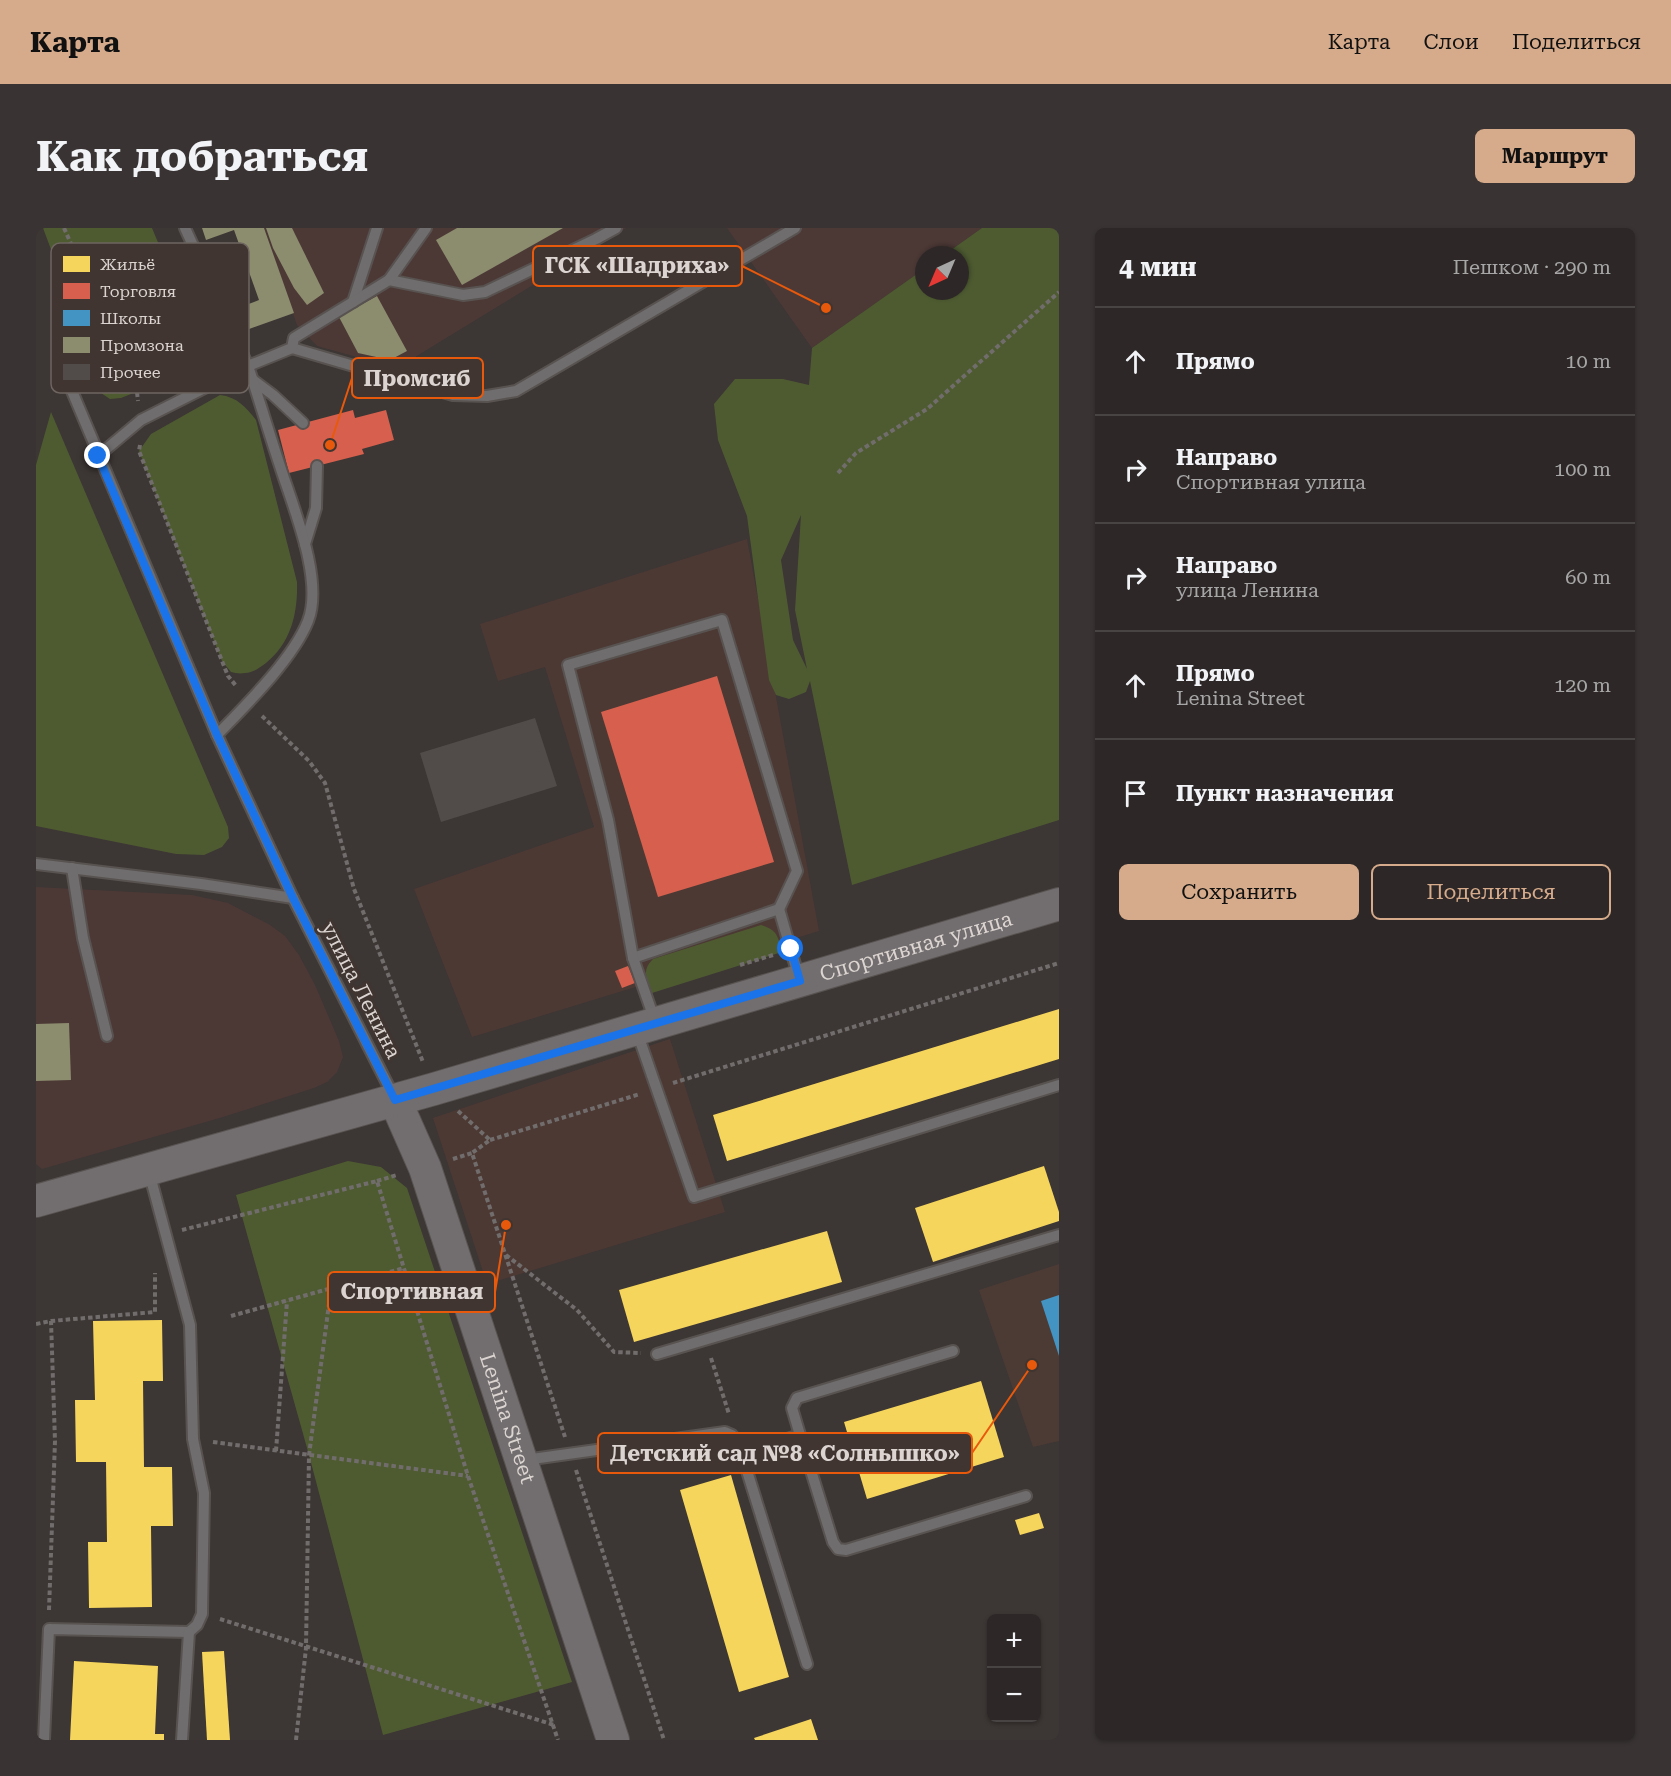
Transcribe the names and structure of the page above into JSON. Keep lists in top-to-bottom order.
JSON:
{
  "streets": {
    "main road": ["Спортивная улица", "Lenina Street"],
    "lane": ["улица Ленина"]
  },
  "crossings": [
    ["Спортивная улица", "улица Ленина"],
    ["Спортивная улица", "Lenina Street"],
    ["улица Ленина", "Lenina Street"]
  ],
  "places": [
    "ГСК «Шадриха»",
    "Промсиб",
    "Спортивная",
    "Детский сад №8 «Солнышко»"
  ],
  "legend": [
    "Жильё",
    "Торговля",
    "Школы",
    "Промзона",
    "Прочее"
  ],
  "north": "bottom left",
  "page": {
    "header": "Карта",
    "nav": ["Карта", "Слои", "Поделиться"],
    "buttons": [
      "Маршрут",
      ["Сохранить", "Поделиться"]
    ],
    "title": "Как добраться",
    "heading": ["4 мин", "Пешком · 290 m"],
    "list": [
      ["Прямо", "10 m"],
      ["Направо", "Спортивная улица", "100 m"],
      ["Направо", "улица Ленина", "60 m"],
      ["Прямо", "Lenina Street", "120 m"],
      "Пункт назначения"
    ],
    "map_buttons": ["+", "−"]
  }
}
